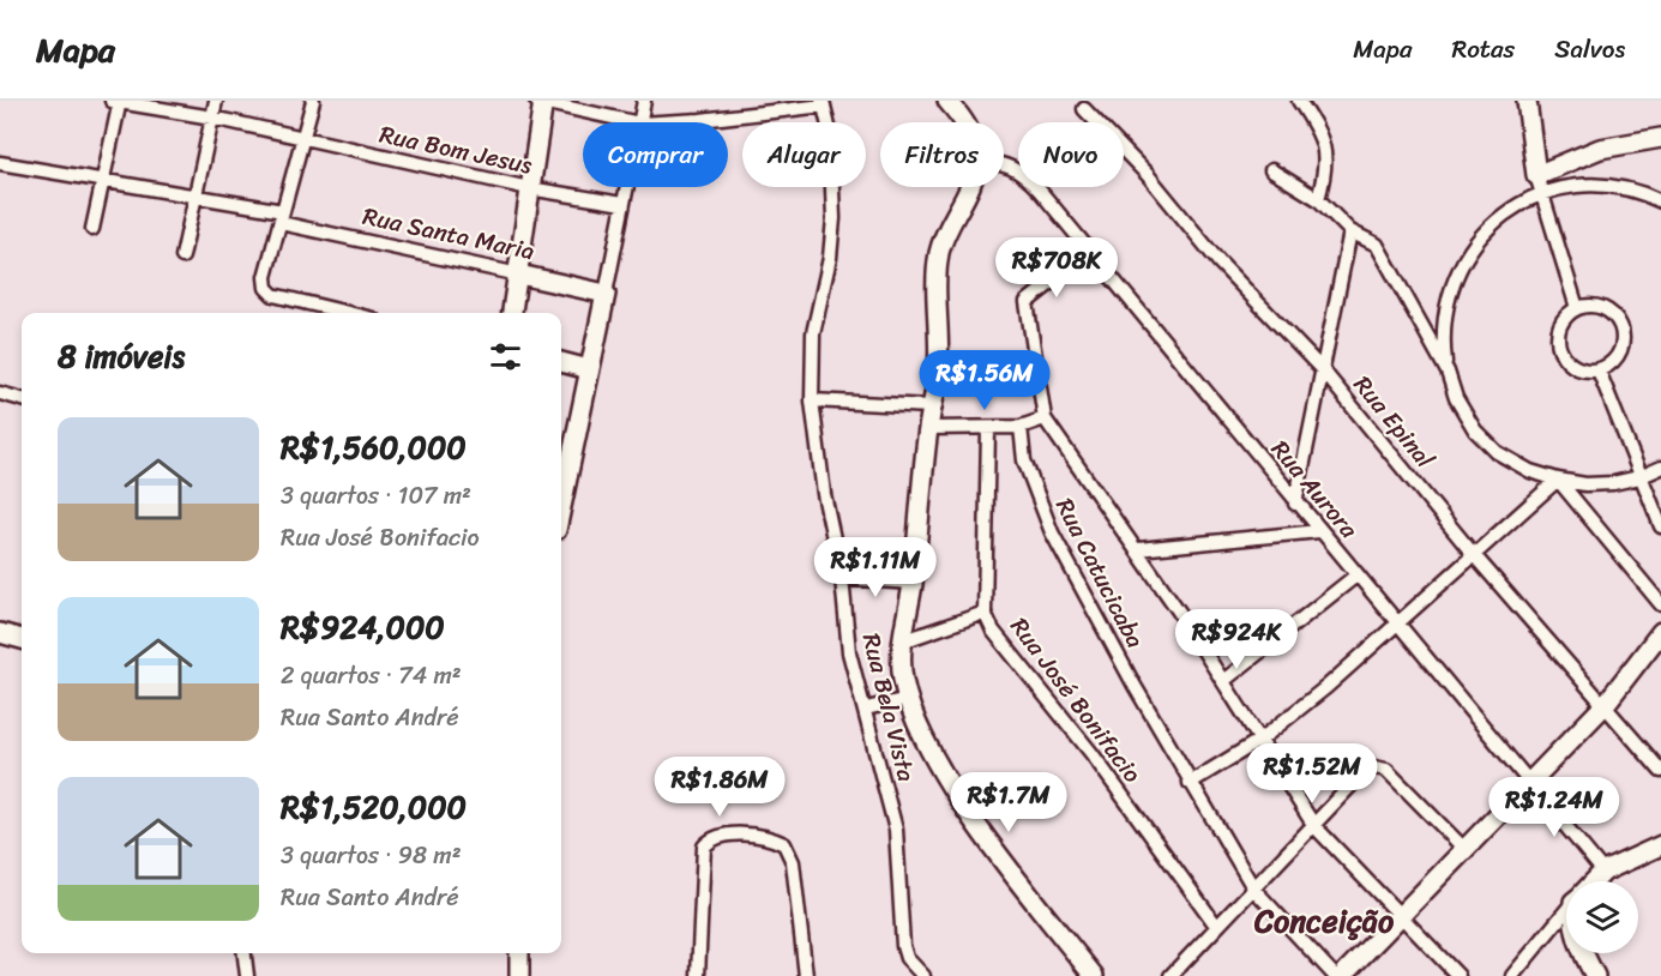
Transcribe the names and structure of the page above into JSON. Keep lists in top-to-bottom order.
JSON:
{
  "streets": {
    "main road": ["Rua Santa Maria"],
    "street": [
      "Rua Bom Jesus",
      "Rua Epinal",
      "Rua Aurora",
      "Rua Catucicaba",
      "Rua José Bonifacio",
      "Rua Bela Vista"
    ]
  },
  "districts": ["Conceição"],
  "page": {
    "header": "Mapa",
    "nav": ["Mapa", "Rotas", "Salvos"],
    "chip": [
      "Comprar",
      "Alugar",
      "Filtros",
      "Novo"
    ],
    "price": [
      "R$708K",
      "R$1.56M",
      "R$1.11M",
      "R$924K",
      "R$1.52M",
      "R$1.86M",
      "R$1.7M",
      "R$1.24M"
    ],
    "heading": "8 imóveis",
    "list": [
      {
        "name": "R$1,560,000",
        "note": "3 quartos · 107 m² · Rua José Bonifacio"
      },
      {
        "name": "R$924,000",
        "note": "2 quartos · 74 m² · Rua Santo André"
      },
      {
        "name": "R$1,520,000",
        "note": "3 quartos · 98 m² · Rua Santo André"
      }
    ]
  }
}
